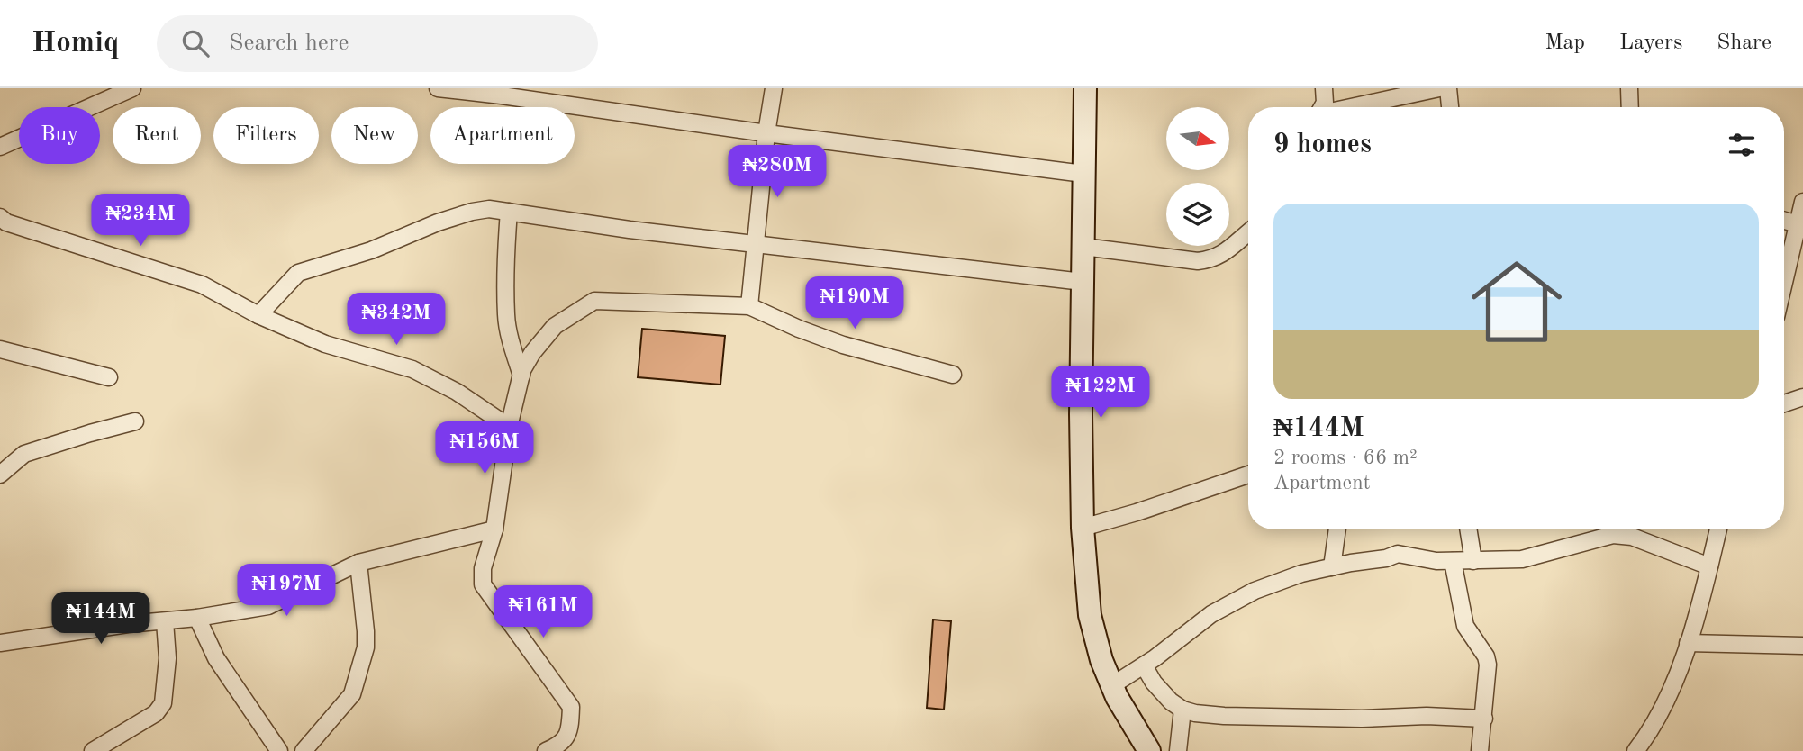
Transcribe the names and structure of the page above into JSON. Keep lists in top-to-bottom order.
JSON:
{
  "north": "right",
  "page": {
    "header": "Homiq",
    "search": "Search here",
    "nav": ["Map", "Layers", "Share"],
    "chip": [
      "Buy",
      "Rent",
      "Filters",
      "New",
      "Apartment"
    ],
    "heading": "9 homes",
    "price": [
      "₦280M",
      "₦234M",
      "₦190M",
      "₦342M",
      "₦122M",
      "₦156M",
      "₦197M",
      "₦161M",
      "₦144M"
    ],
    "list": [
      {
        "name": "₦144M",
        "note": "2 rooms · 66 m² · Apartment"
      }
    ]
  }
}
